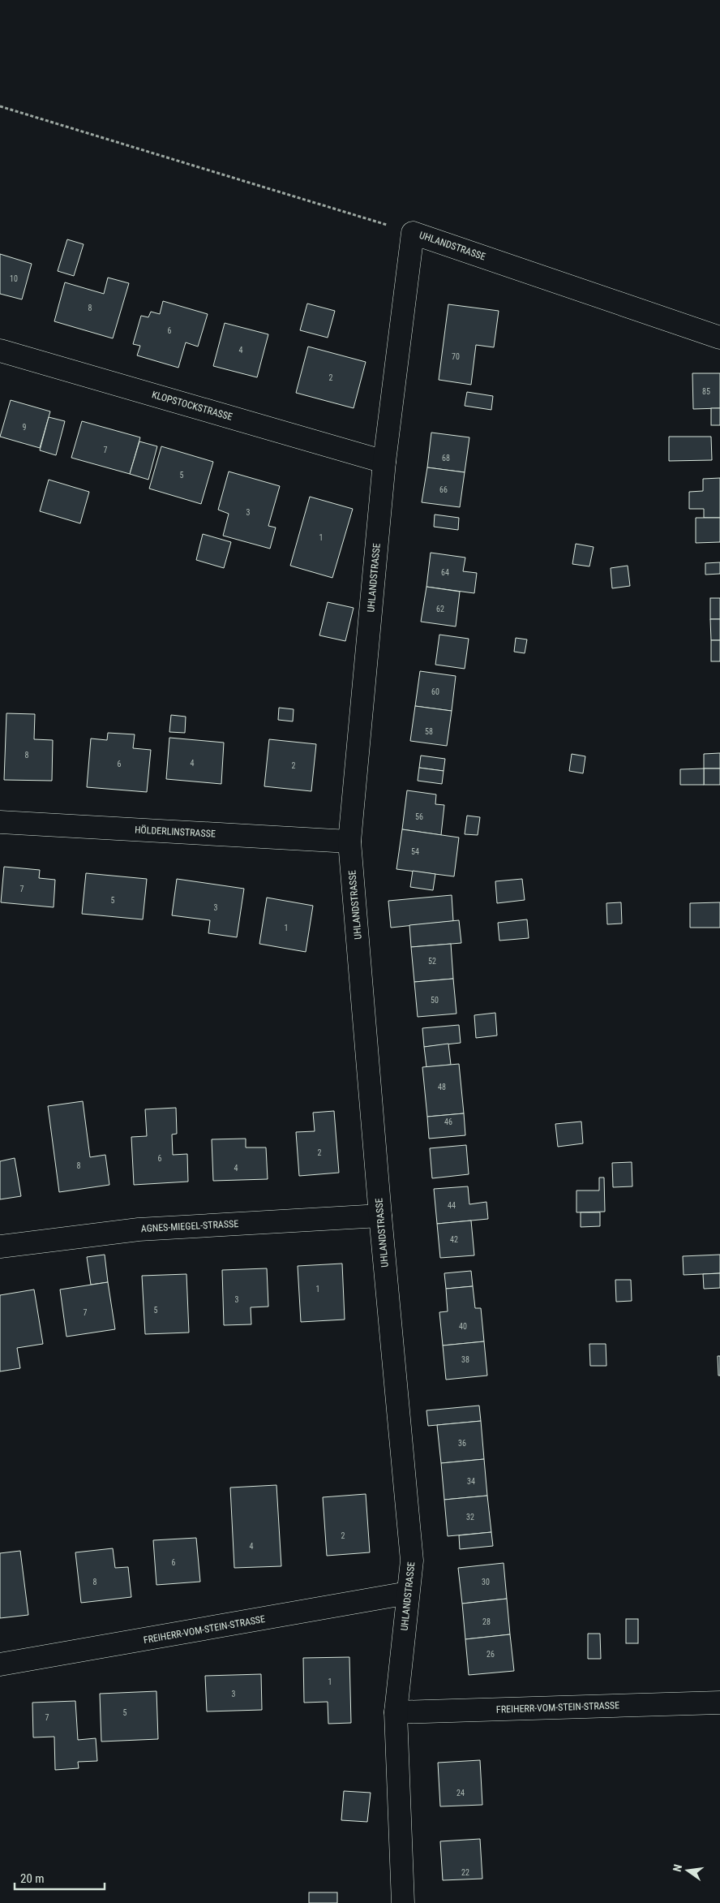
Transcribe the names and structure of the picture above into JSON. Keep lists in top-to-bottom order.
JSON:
{
  "streets": {
    "street": [
      "UHLANDSTRASSE",
      "KLOPSTOCKSTRASSE",
      "HÖLDERLINSTRASSE",
      "AGNES-MIEGEL-STRASSE",
      "FREIHERR-VOM-STEIN-STRASSE"
    ]
  },
  "crossings": [
    ["UHLANDSTRASSE", "KLOPSTOCKSTRASSE"],
    ["UHLANDSTRASSE", "HÖLDERLINSTRASSE"],
    ["UHLANDSTRASSE", "AGNES-MIEGEL-STRASSE"],
    ["UHLANDSTRASSE", "FREIHERR-VOM-STEIN-STRASSE"]
  ],
  "house_numbers": [
    "10",
    "8",
    "6",
    "4",
    "70",
    "2",
    "85",
    "9",
    "7",
    "68",
    "5",
    "66",
    "3",
    "1",
    "64",
    "62",
    "60",
    "58",
    "8",
    "4",
    "6",
    "2",
    "56",
    "54",
    "7",
    "5",
    "3",
    "1",
    "52",
    "50",
    "48",
    "46",
    "2",
    "6",
    "8",
    "4",
    "44",
    "42",
    "1",
    "3",
    "5",
    "7",
    "40",
    "38",
    "36",
    "34",
    "32",
    "2",
    "4",
    "6",
    "8",
    "30",
    "28",
    "26",
    "1",
    "3",
    "5",
    "7",
    "24",
    "22"
  ],
  "scale_bar": "20 m",
  "north": "left"
}
